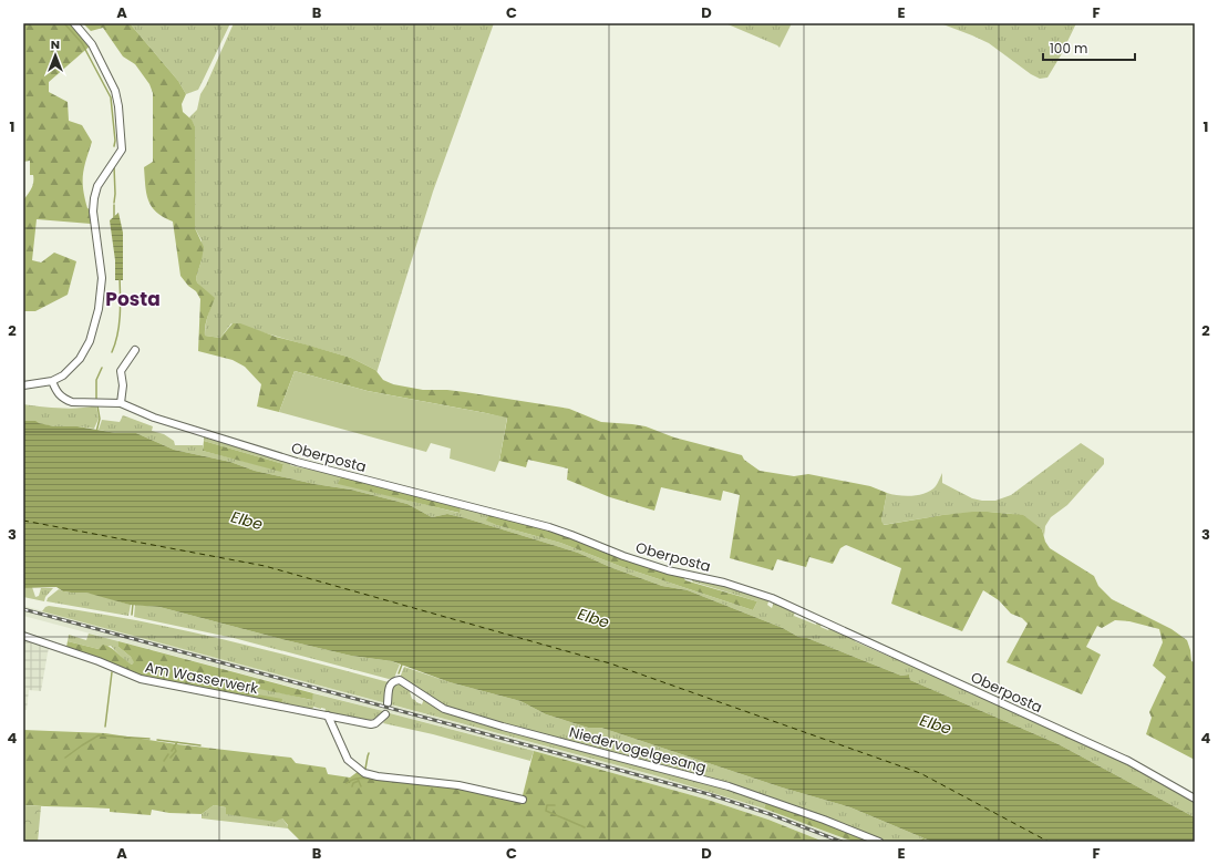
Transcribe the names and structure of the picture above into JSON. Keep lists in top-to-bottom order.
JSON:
{
  "streets": {
    "street": ["Oberposta", "Am Wasserwerk", "Niedervogelgesang"]
  },
  "districts": ["Posta"],
  "water": ["Elbe"],
  "scale_bar": "100 m",
  "north": "top",
  "grid": {
    "columns": [
      "A",
      "B",
      "C",
      "D",
      "E",
      "F"
    ],
    "rows": [
      "1",
      "2",
      "3",
      "4"
    ]
  }
}
